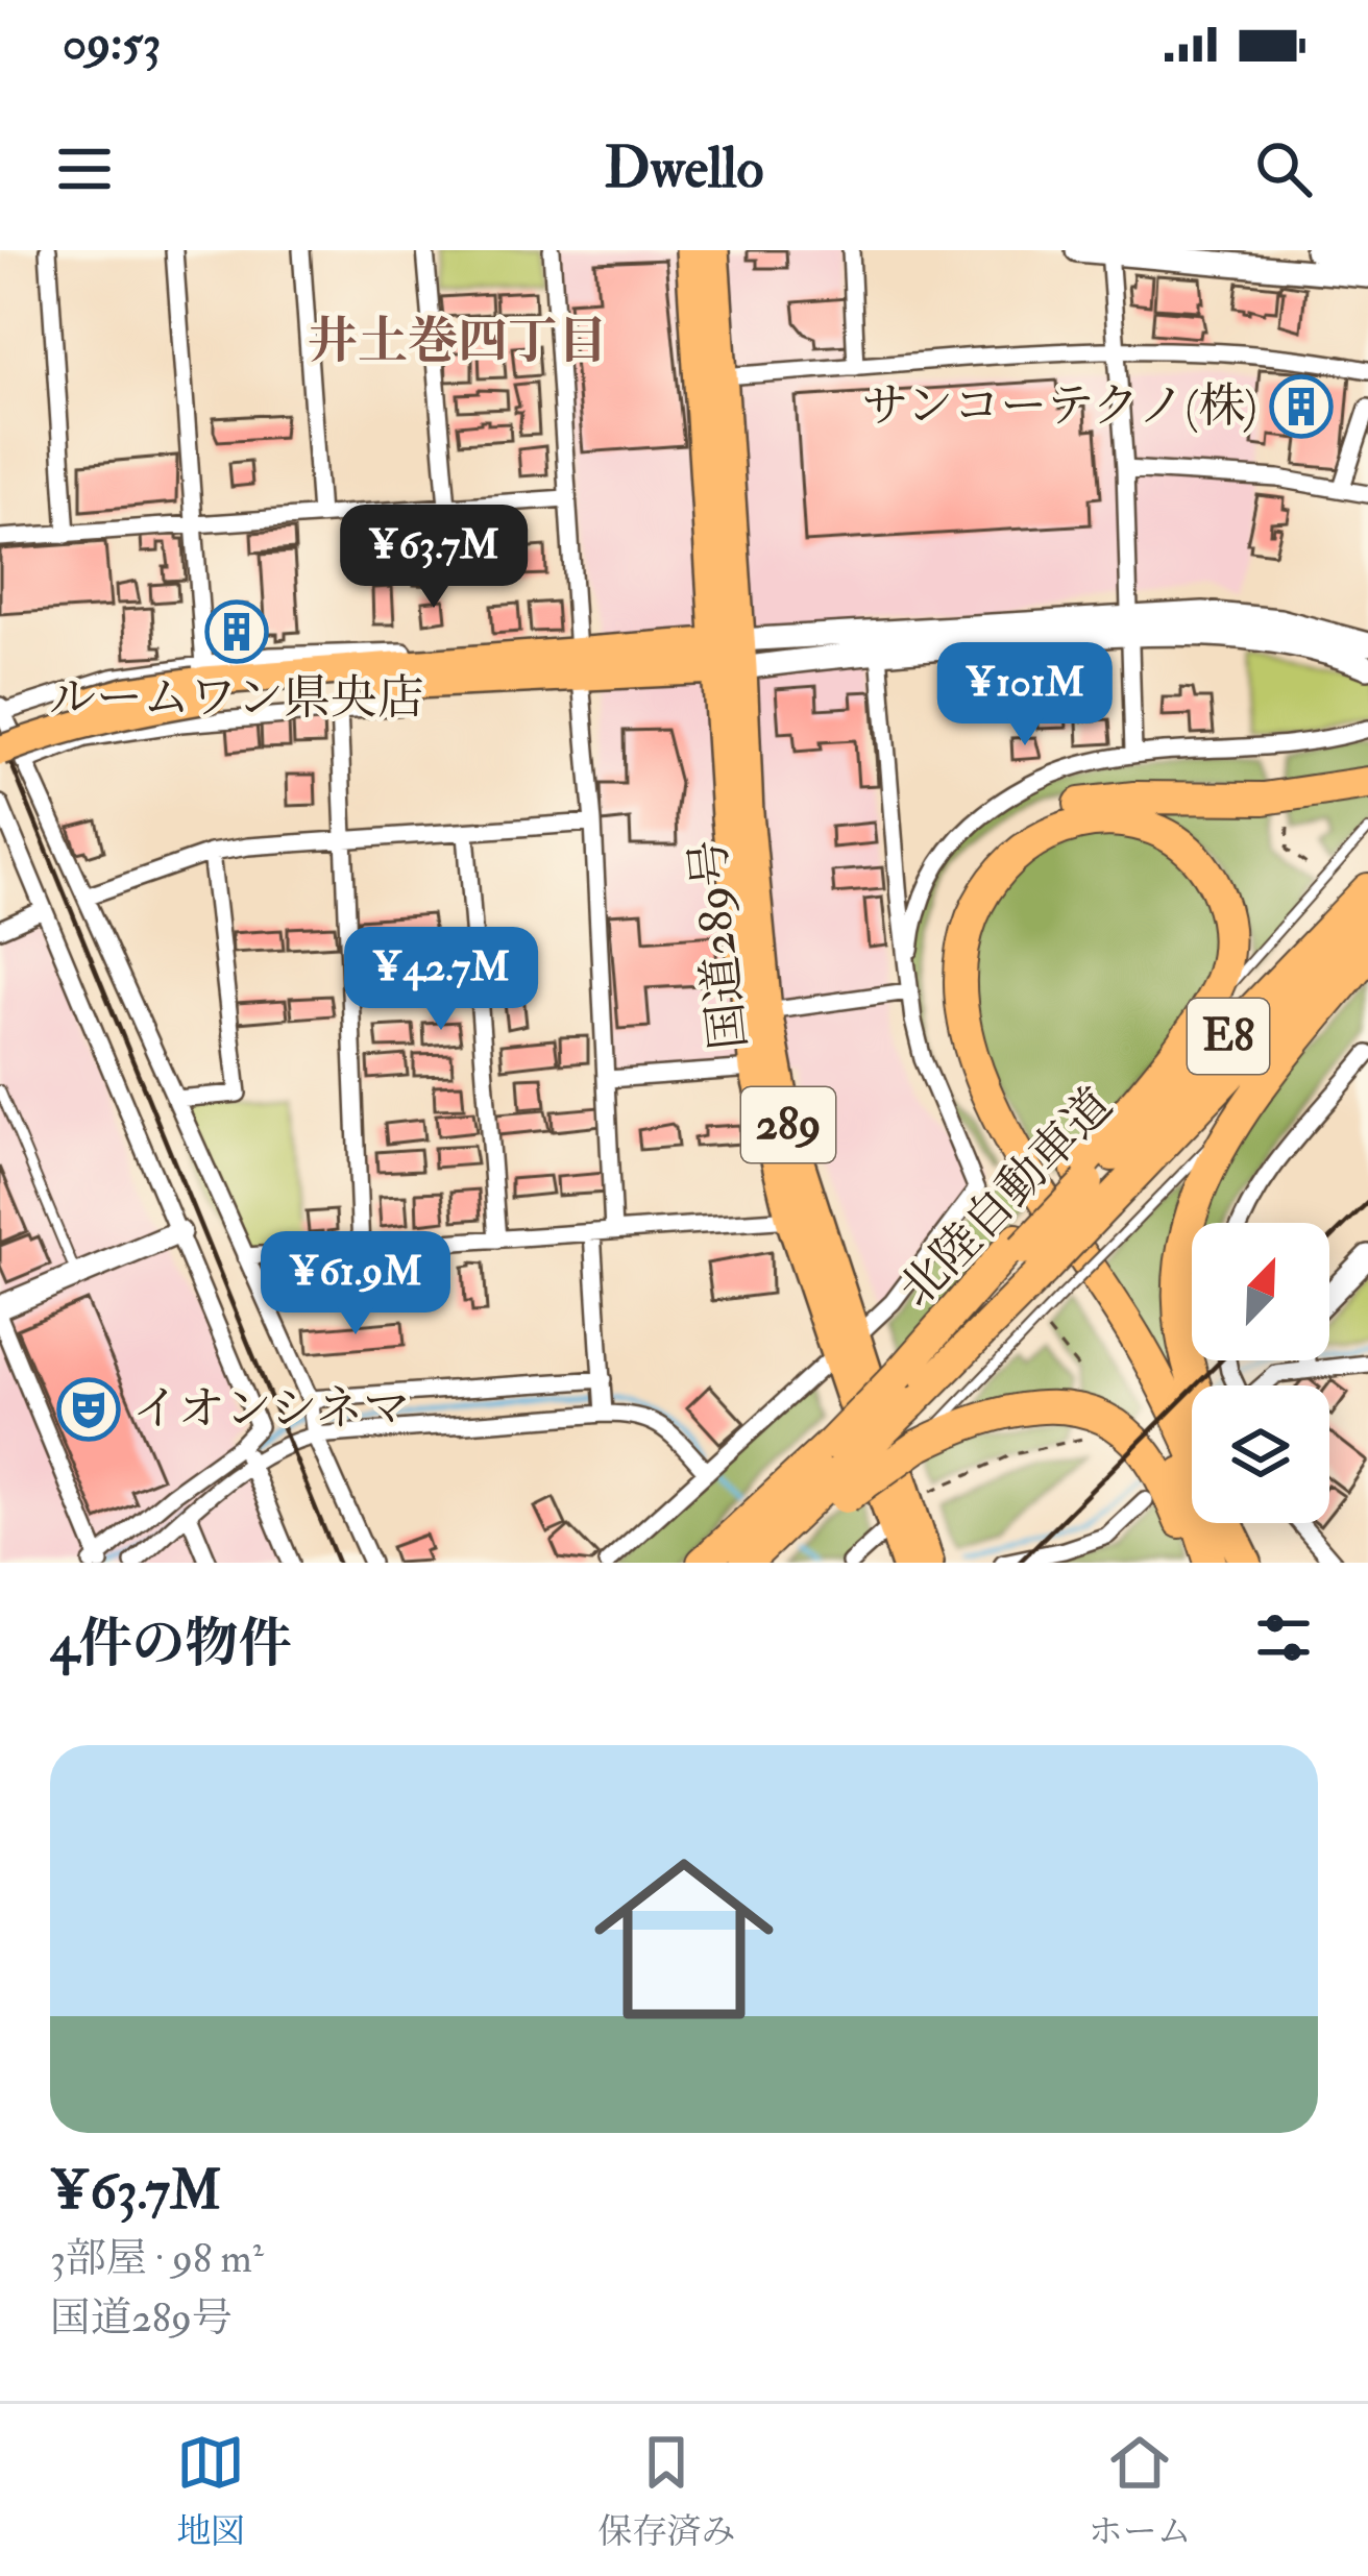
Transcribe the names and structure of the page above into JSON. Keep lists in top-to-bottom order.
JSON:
{
  "streets": {
    "highway": [
      "国道289号",
      "E8",
      "289",
      "北陸自動車道"
    ]
  },
  "districts": ["井土巻四丁目"],
  "places": {
    "building": ["サンコーテクノ(株)", "ルームワン県央店"],
    "theatre": ["イオンシネマ"]
  },
  "north": "top right",
  "page": {
    "status": "09:53",
    "header": "Dwello",
    "price": [
      "¥63.7M",
      "¥101M",
      "¥42.7M",
      "¥61.9M"
    ],
    "heading": "4件の物件",
    "list": [
      {
        "name": "¥63.7M",
        "note": "3部屋 · 98 m² · 国道289号"
      }
    ],
    "tabs": ["地図", "保存済み", "ホーム"]
  }
}
